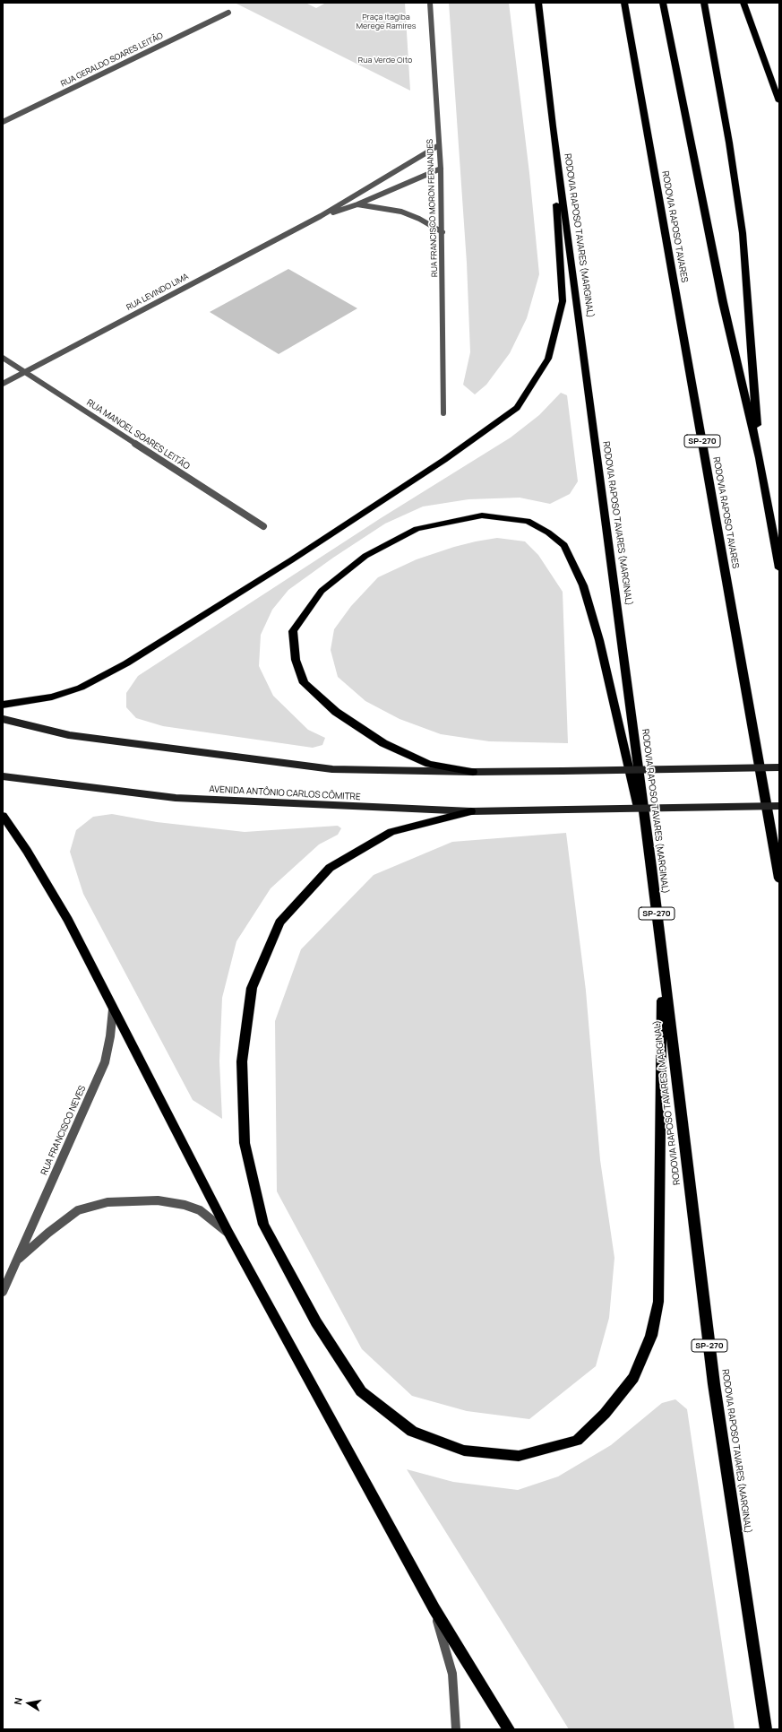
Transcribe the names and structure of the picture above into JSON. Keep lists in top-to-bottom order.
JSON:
{
  "streets": {
    "highway": ["RODOVIA RAPOSO TAVARES", "RODOVIA RAPOSO TAVARES (MARGINAL)", "SP-270"],
    "main road": ["AVENIDA ANTÔNIO CARLOS CÔMITRE"],
    "street": [
      "RUA GERALDO SOARES LEITÃO",
      "RUA FRANCISCO MORON FERNANDES",
      "RUA LEVINDO LIMA",
      "RUA MANOEL SOARES LEITÃO",
      "RUA FRANCISCO NEVES"
    ]
  },
  "crossings": [
    ["RUA FRANCISCO MORON FERNANDES", "RUA LEVINDO LIMA"],
    ["RUA LEVINDO LIMA", "RUA MANOEL SOARES LEITÃO"]
  ],
  "parks": ["Praça Itagiba Merege Ramires", "Rua Verde Oito"],
  "north": "left"
}
